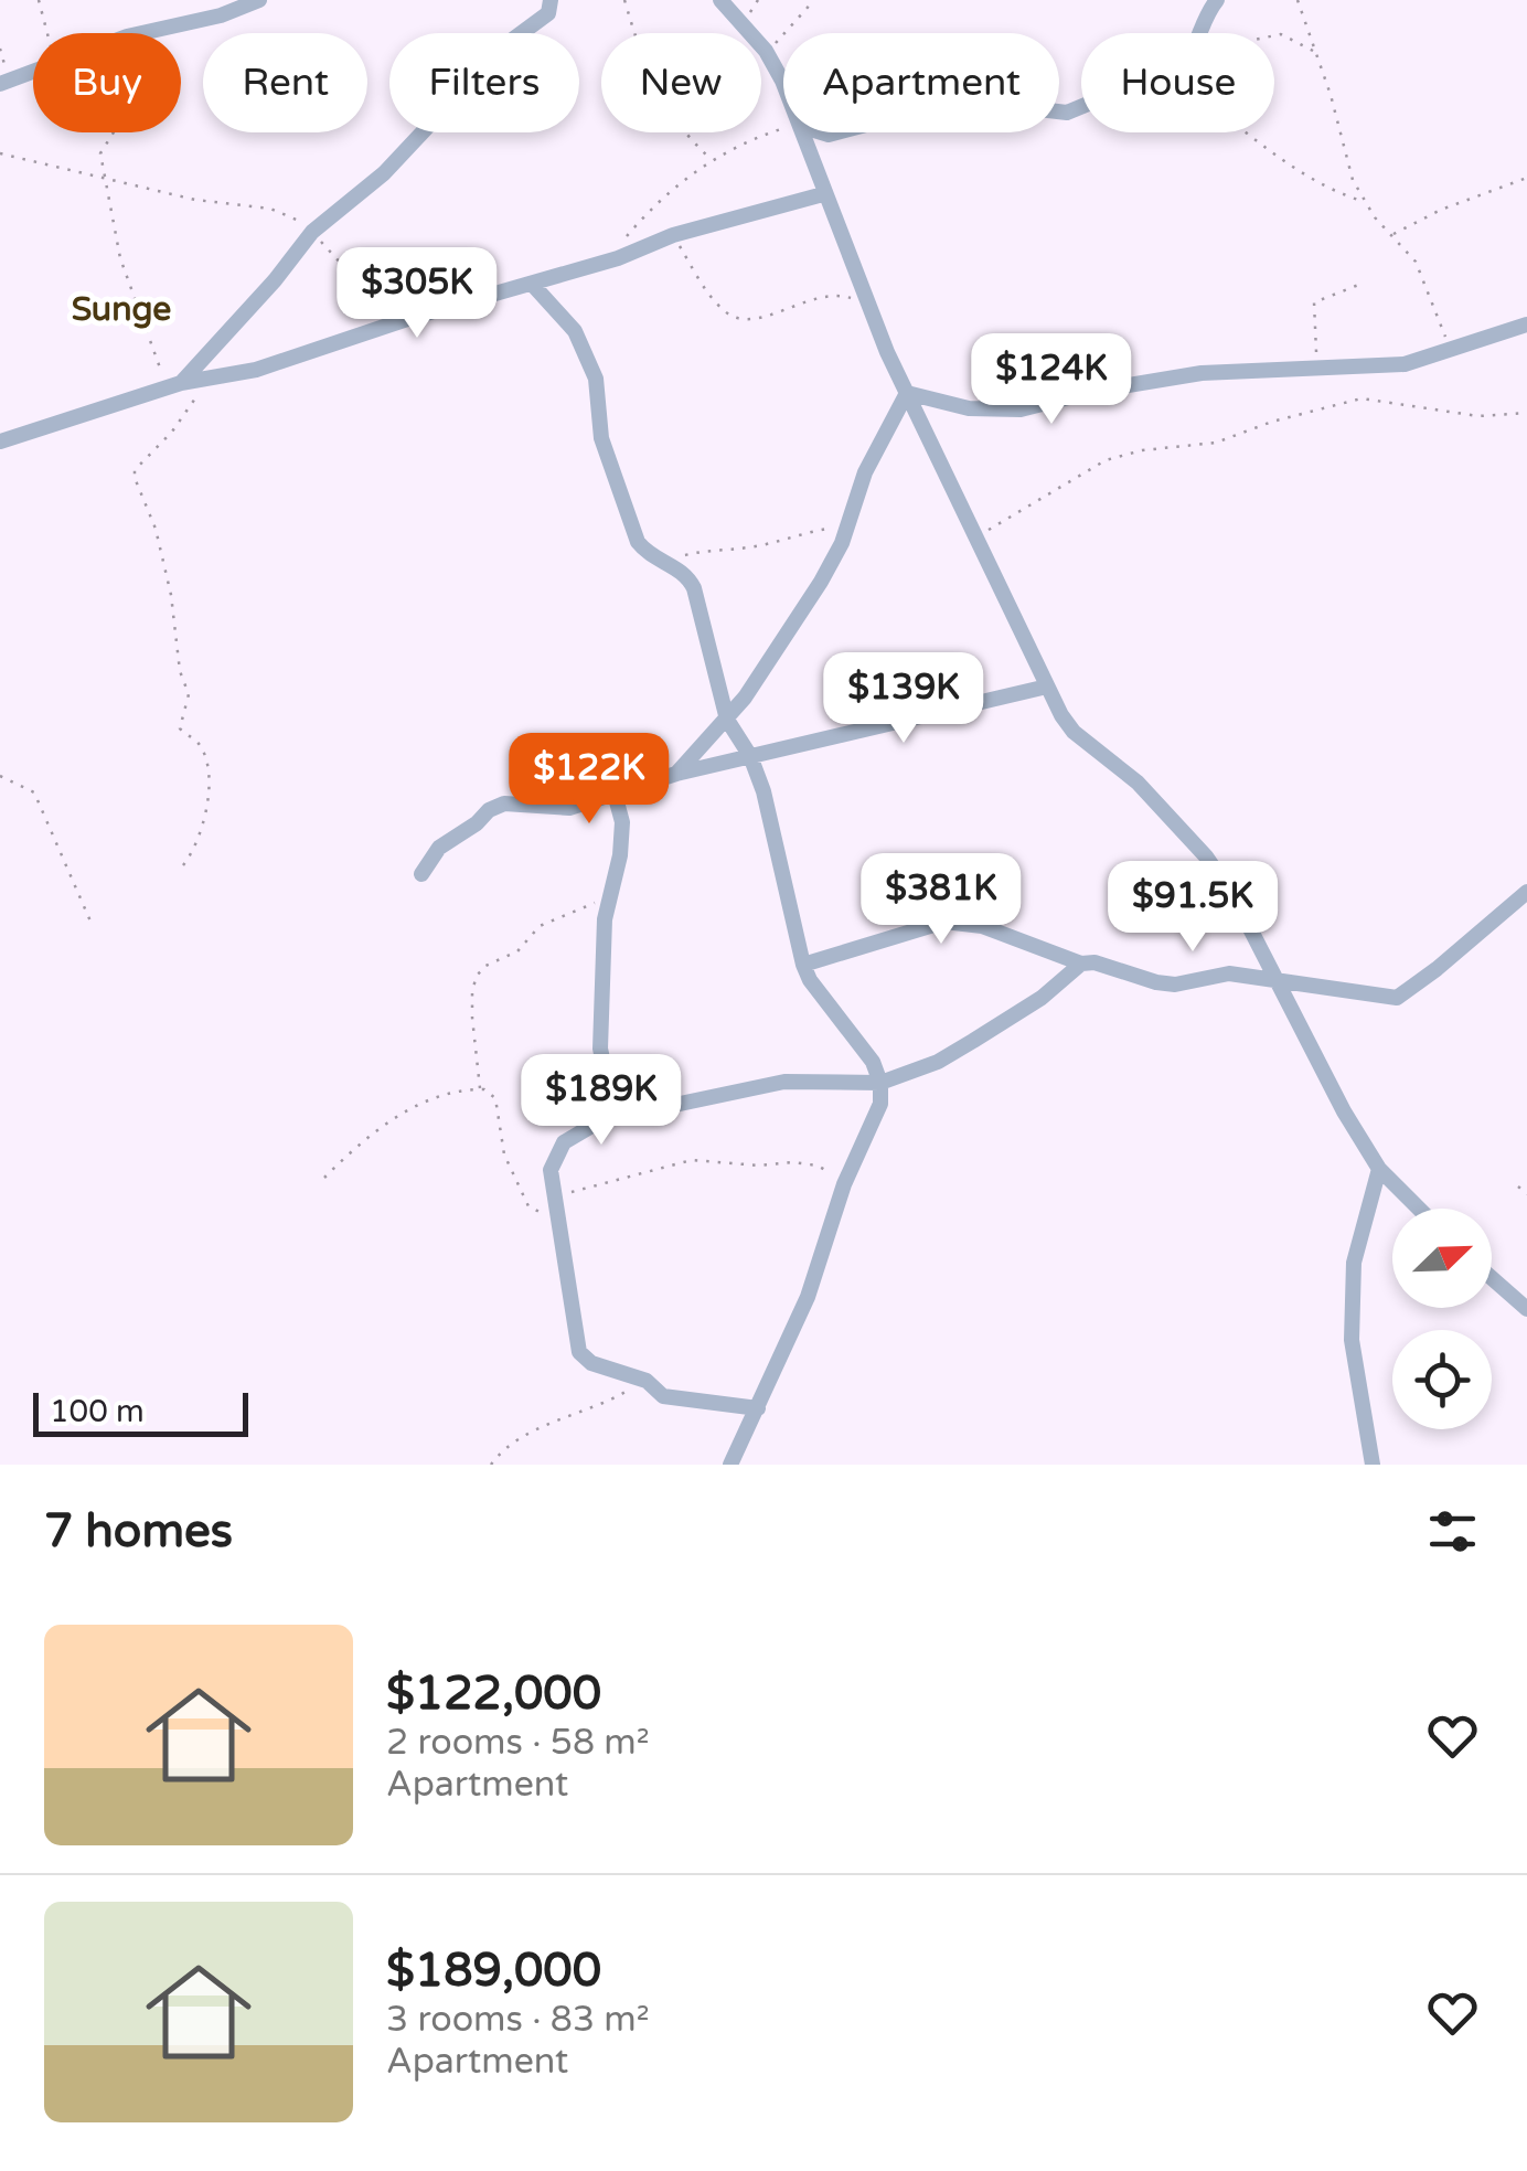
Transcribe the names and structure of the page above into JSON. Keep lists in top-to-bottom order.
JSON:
{
  "districts": ["Sunge"],
  "scale_bar": "100 m",
  "north": "top right",
  "page": {
    "chip": [
      "Buy",
      "Rent",
      "Filters",
      "New",
      "Apartment",
      "House"
    ],
    "price": [
      "$305K",
      "$124K",
      "$139K",
      "$122K",
      "$381K",
      "$91.5K",
      "$189K"
    ],
    "scale": "100 m",
    "heading": "7 homes",
    "list": [
      {
        "name": "$122,000",
        "note": "2 rooms · 58 m² · Apartment"
      },
      {
        "name": "$189,000",
        "note": "3 rooms · 83 m² · Apartment"
      }
    ]
  }
}
